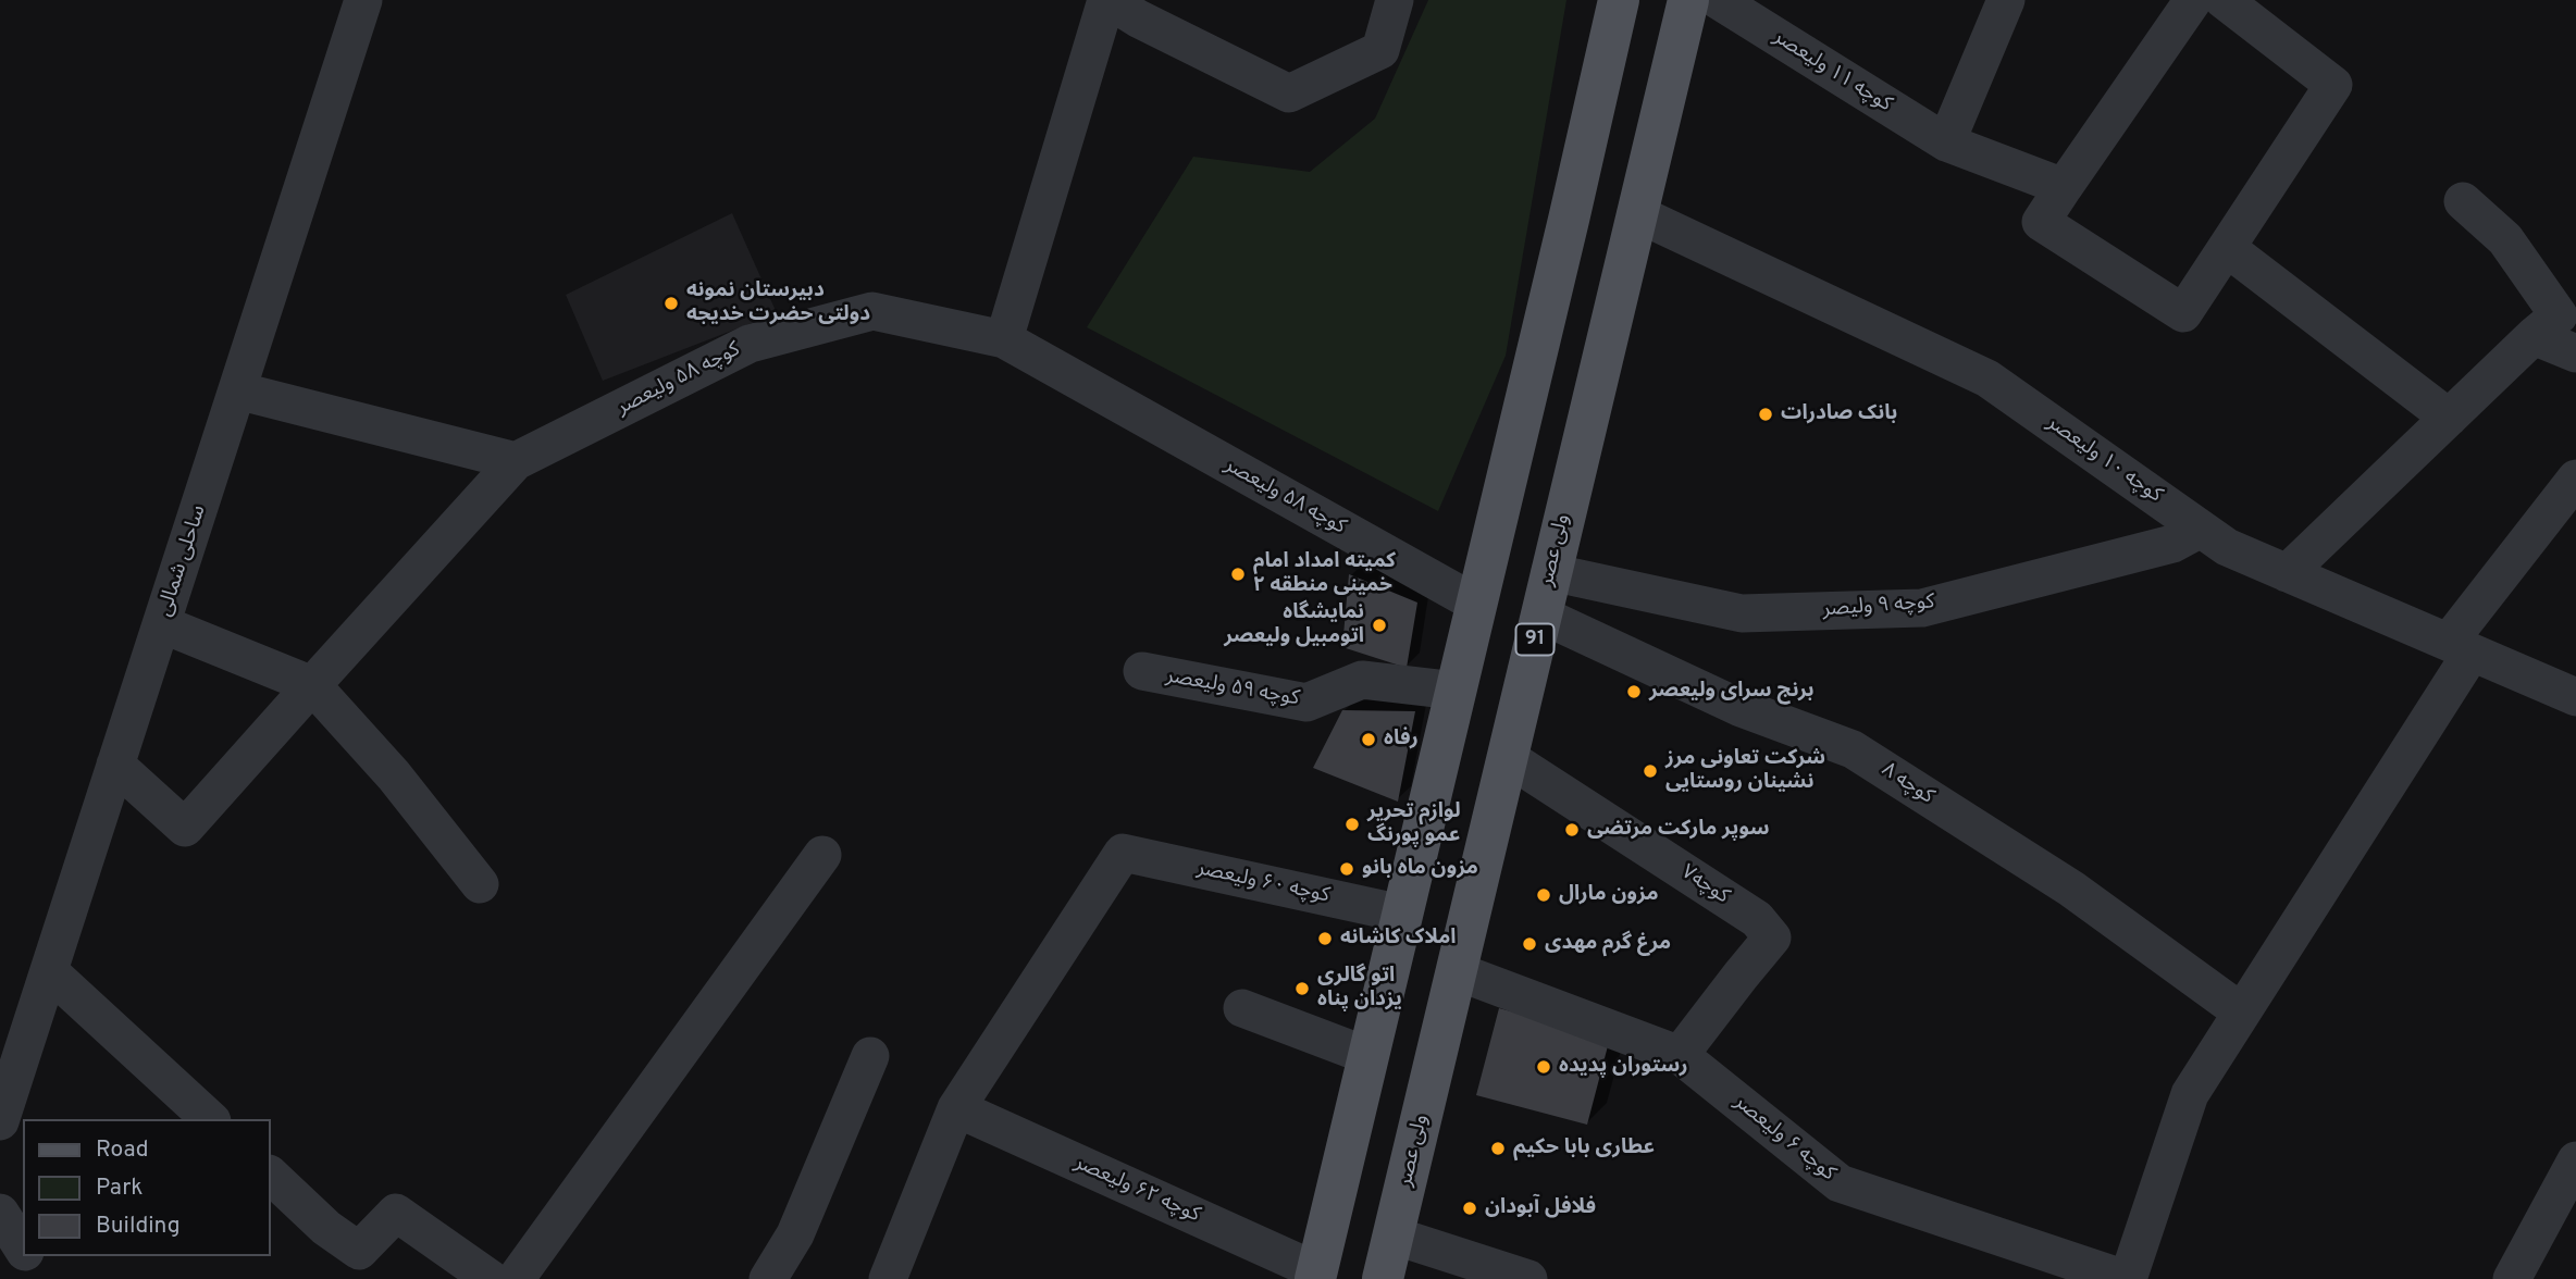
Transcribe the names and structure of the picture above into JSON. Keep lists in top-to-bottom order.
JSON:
{
  "streets": {
    "main road": ["ولی عصر", "91"],
    "street": [
      "کوچه ۱۱ ولیعصر",
      "کوچه ۵۸ ولیعصر",
      "کوچه ۱۰ ولیعصر",
      "ساحلی شمالی",
      "کوچه ۹ ولیصر",
      "کوچه ۵۹ ولیعصر",
      "کوچه ۸",
      "کوچه ۶۰ ولیعصر",
      "کوچه۷",
      "کوچه ۶ ولیعصر",
      "کوچه ۶۲ ولیعصر"
    ]
  },
  "crossings": [
    ["کوچه ۱۰ ولیعصر", "ولی عصر"],
    ["کوچه ۱۰ ولیعصر", "کوچه ۹ ولیصر"],
    ["ولی عصر", "کوچه ۹ ولیصر"],
    ["ولی عصر", "کوچه ۸"],
    ["ولی عصر", "کوچه۷"],
    ["ولی عصر", "کوچه ۶ ولیعصر"],
    ["کوچه ۶۰ ولیعصر", "کوچه ۶۲ ولیعصر"],
    ["کوچه۷", "کوچه ۶ ولیعصر"]
  ],
  "places": [
    "دبیرستان نمونه دولتی حضرت خدیجه",
    "بانک صادرات",
    "کمیته امداد امام خمینی منطقه ۲",
    "نمایشگاه اتومبیل ولیعصر",
    "برنج سرای ولیعصر",
    "رفاه",
    "شرکت تعاونی مرز نشینان روستایی",
    "لوازم تحریر عمو پورنگ",
    "سوپر مارکت مرتضی",
    "مزون ماه بانو",
    "مزون مارال",
    "املاک کاشانه",
    "مرغ گرم مهدی",
    "اتو گالری یزدان پناه",
    "رستوران پدیده",
    "عطاری بابا حکیم",
    "فلافل آبودان"
  ],
  "legend": ["Road", "Park", "Building"]
}
